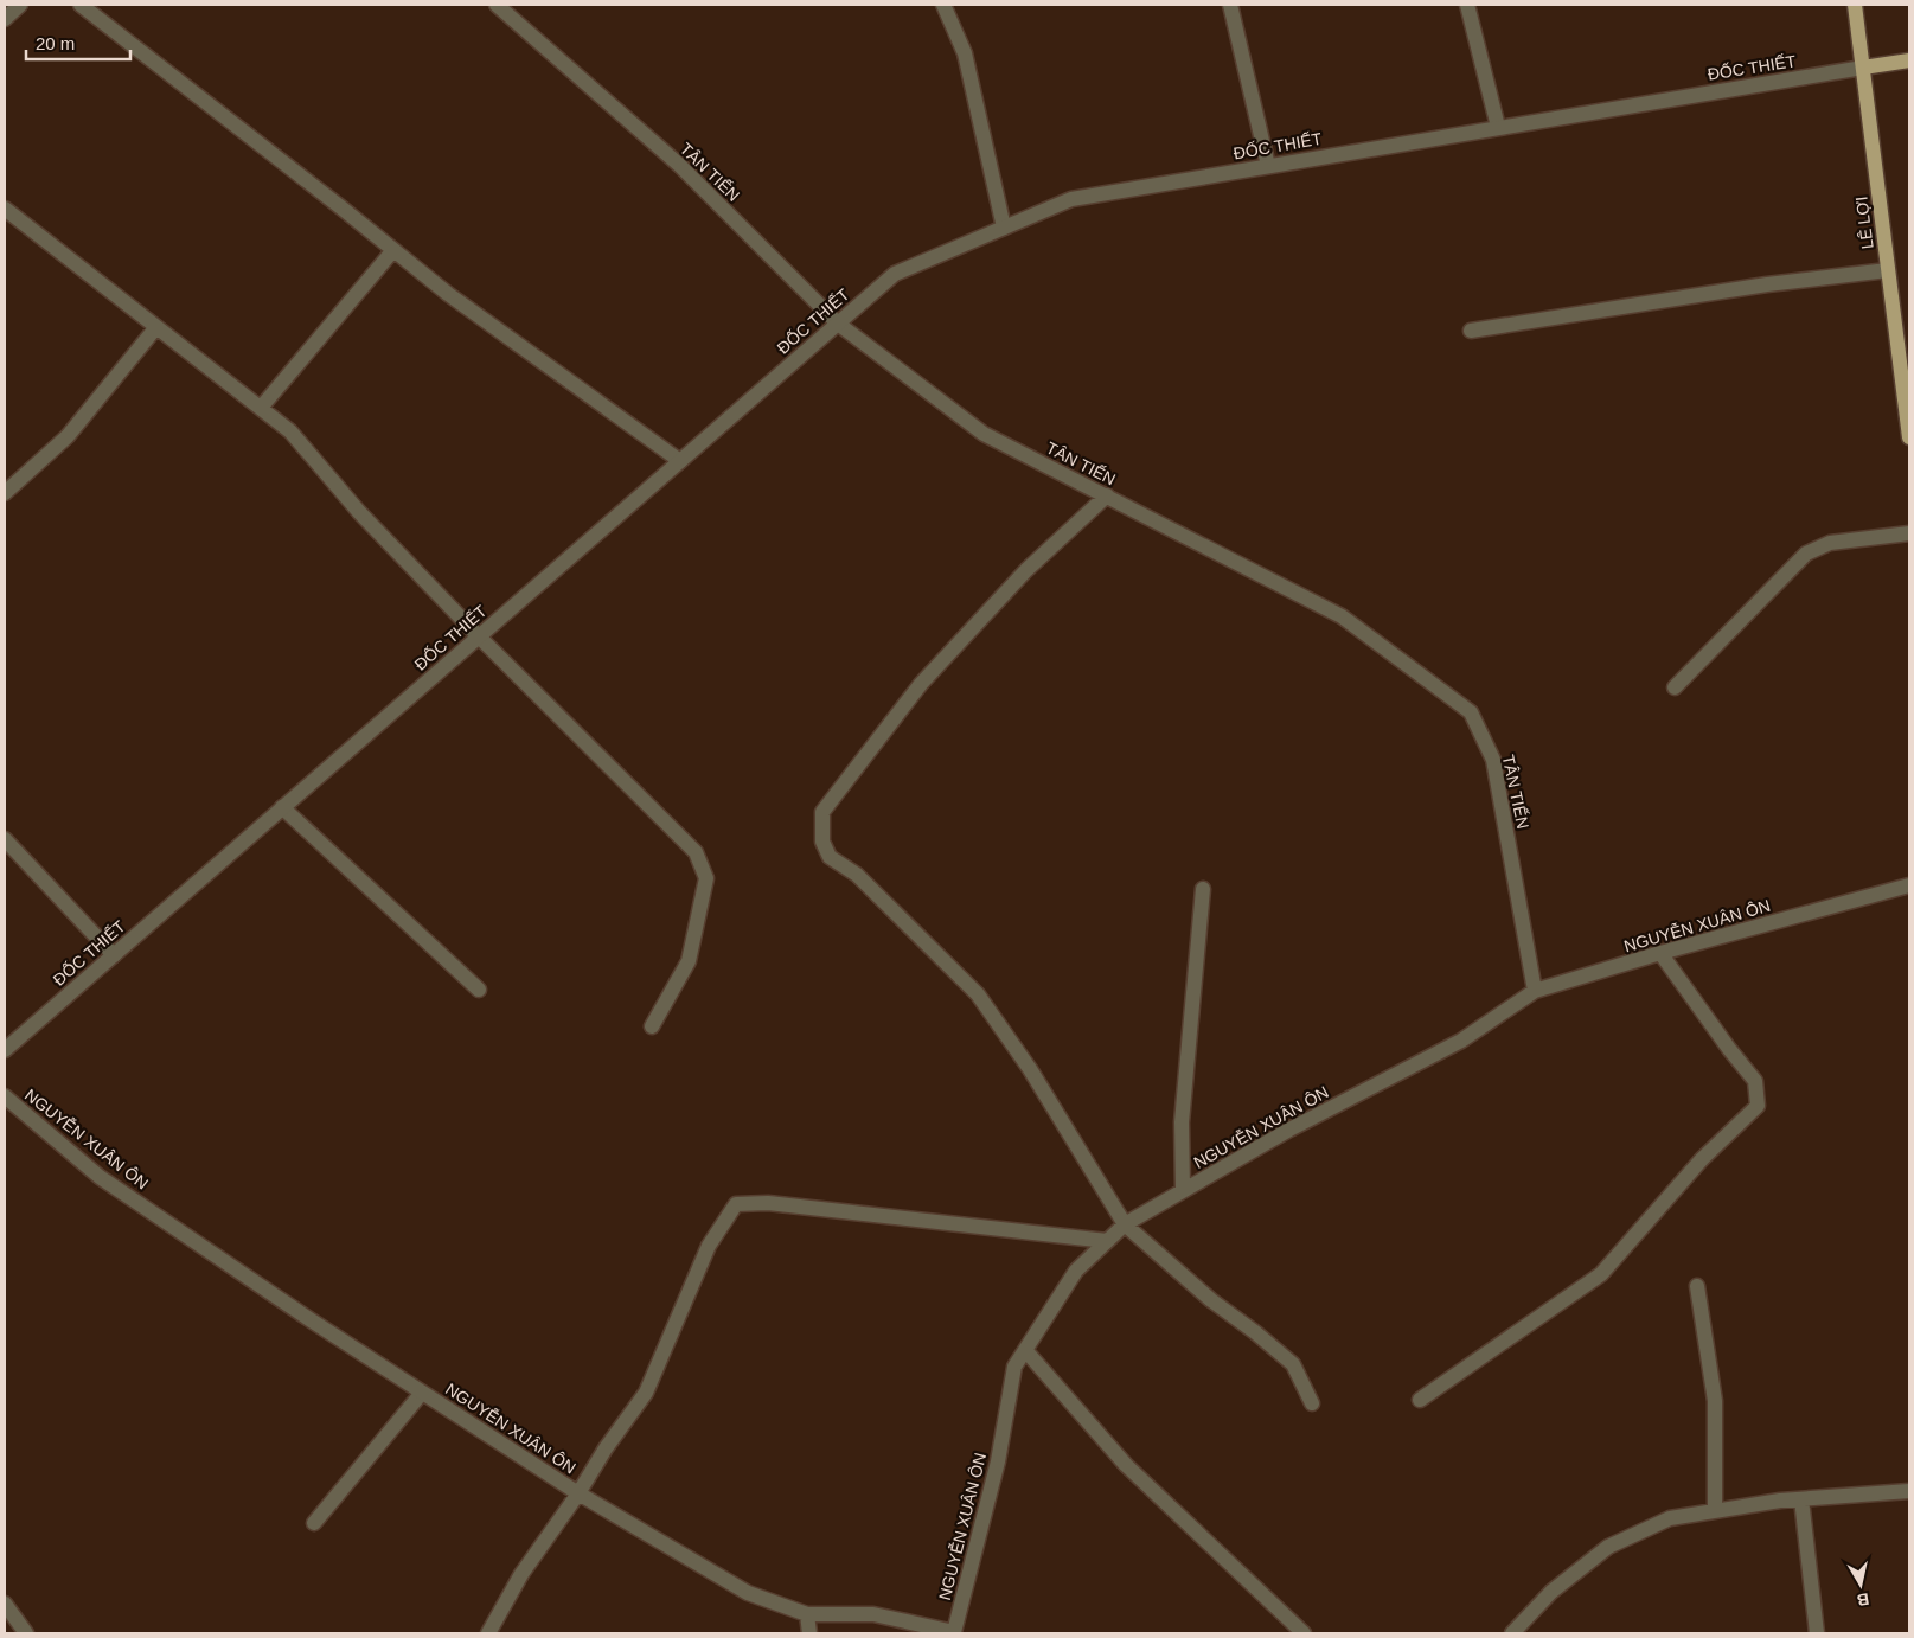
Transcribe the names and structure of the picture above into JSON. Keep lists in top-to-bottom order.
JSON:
{
  "streets": {
    "main road": ["LÊ LỢI"],
    "street": ["ĐỐC THIẾT", "TÂN TIẾN", "NGUYỄN XUÂN ÔN"]
  },
  "crossings": [
    ["ĐỐC THIẾT", "TÂN TIẾN"],
    ["ĐỐC THIẾT", "LÊ LỢI"],
    ["TÂN TIẾN", "NGUYỄN XUÂN ÔN"]
  ],
  "scale_bar": "20 m",
  "north": "bottom"
}
